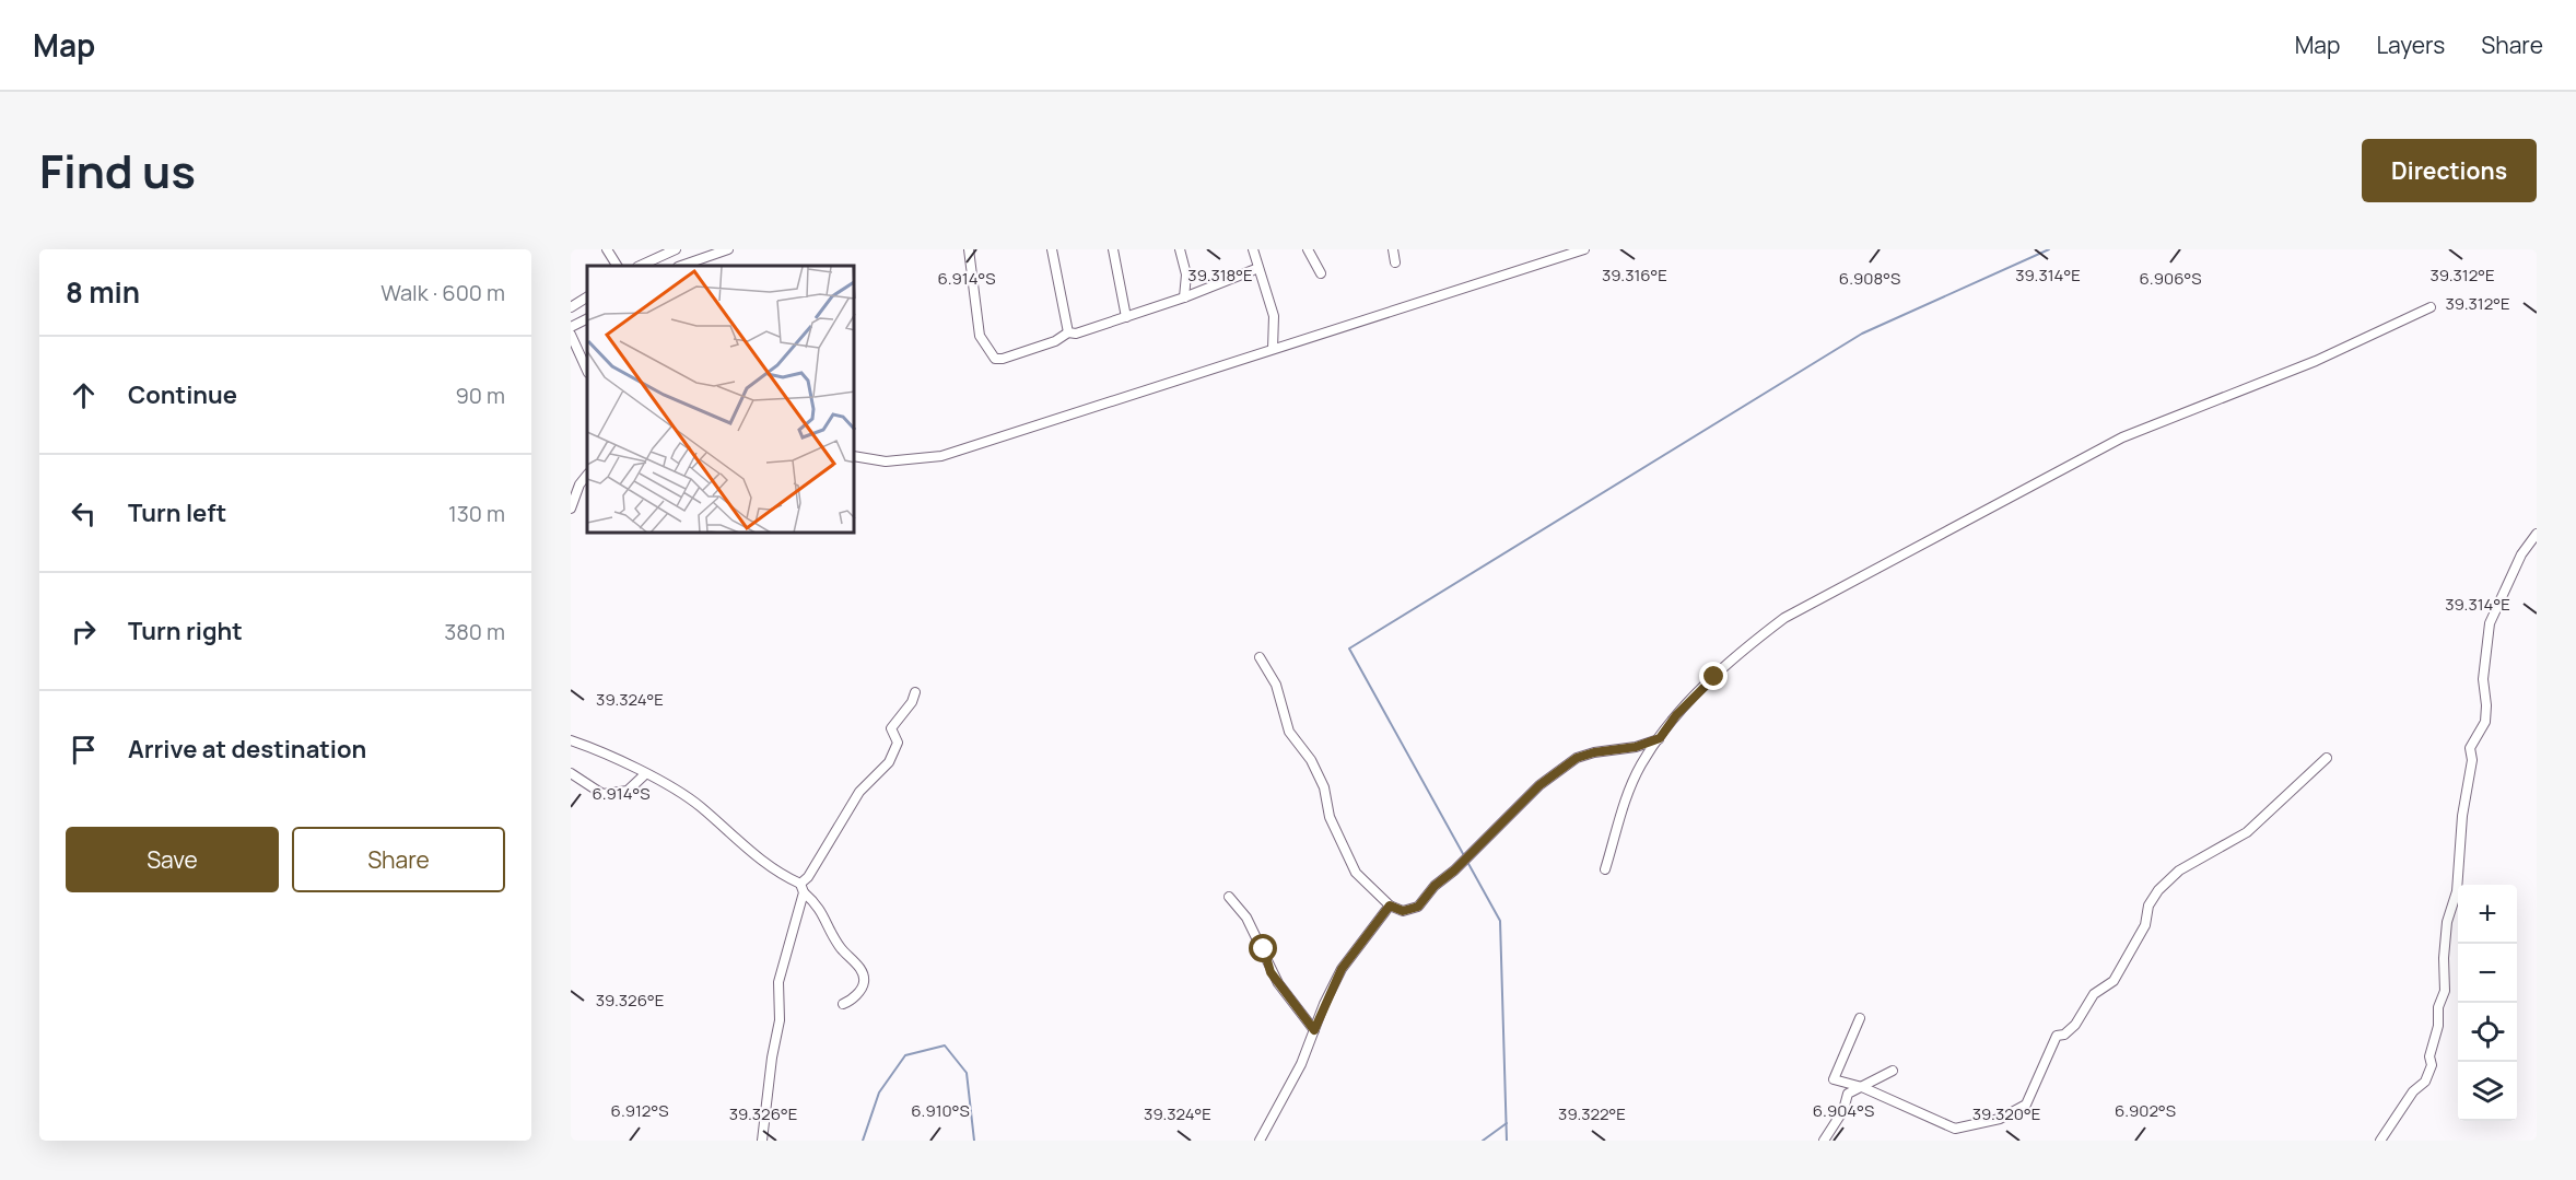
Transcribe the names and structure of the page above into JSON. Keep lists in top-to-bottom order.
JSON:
{
  "page": {
    "header": "Map",
    "nav": ["Map", "Layers", "Share"],
    "title": "Find us",
    "buttons": [
      "Directions",
      ["Save", "Share"]
    ],
    "heading": ["8 min", "Walk · 600 m"],
    "list": [
      ["Continue", "90 m"],
      ["Turn left", "130 m"],
      ["Turn right", "380 m"],
      "Arrive at destination"
    ],
    "map_buttons": ["+", "−"]
  },
  "coordinates": [
    "39.312°E",
    "39.316°E",
    "39.318°E",
    "39.314°E",
    "6.914°S",
    "6.908°S",
    "6.906°S",
    "39.324°E",
    "39.326°E",
    "6.912°S",
    "6.910°S",
    "6.904°S",
    "6.902°S",
    "39.322°E",
    "39.320°E"
  ]
}
